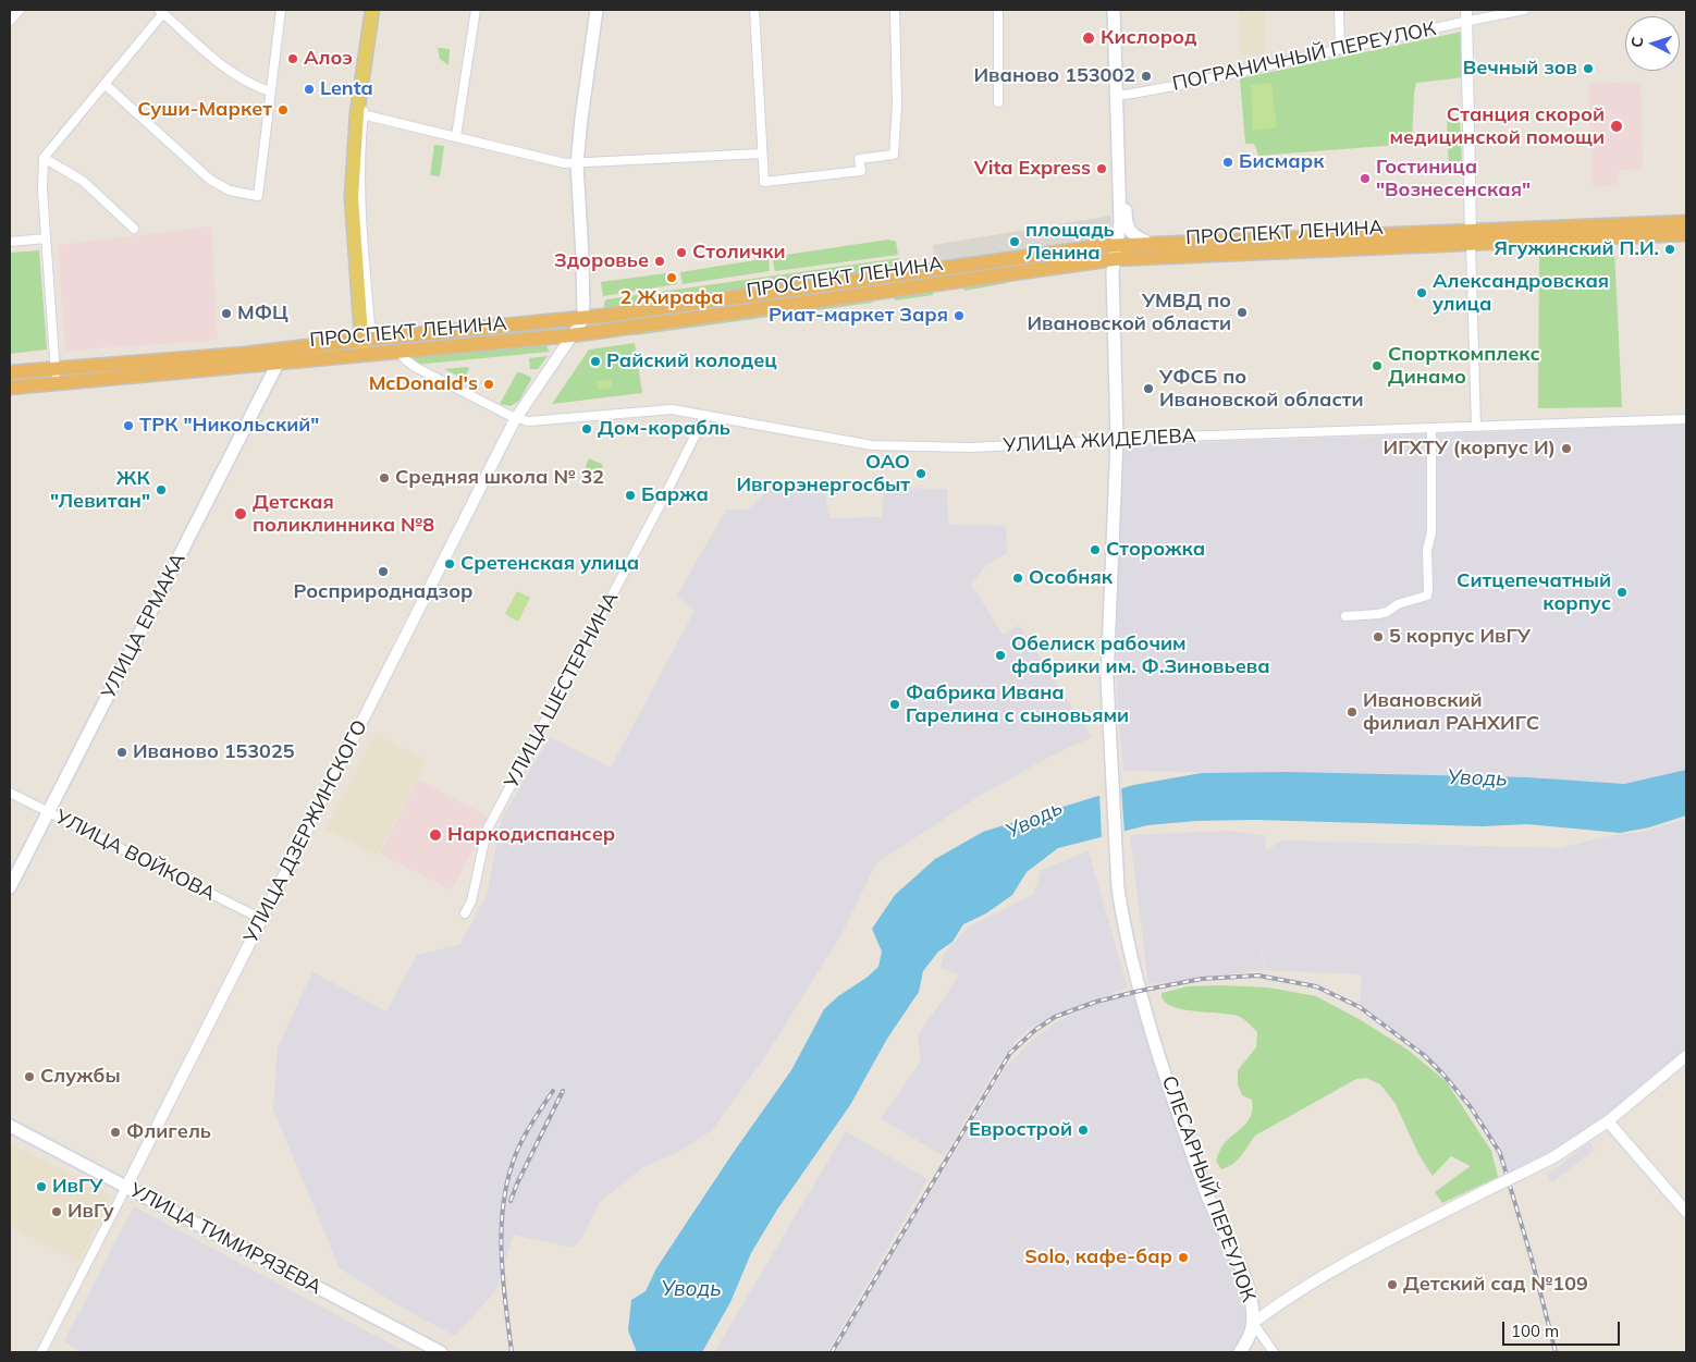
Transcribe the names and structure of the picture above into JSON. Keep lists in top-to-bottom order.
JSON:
{
  "streets": {
    "highway": ["ПРОСПЕКТ ЛЕНИНА"],
    "main road": ["УЛИЦА ЕРМАКА", "СЛЕСАРНЫЙ ПЕРЕУЛОК", "УЛИЦА ТИМИРЯЗЕВА"],
    "street": [
      "ПОГРАНИЧНЫЙ ПЕРЕУЛОК",
      "УЛИЦА ЖИДЕЛЕВА",
      "УЛИЦА ШЕСТЕРНИНА",
      "УЛИЦА ДЗЕРЖИНСКОГО",
      "УЛИЦА ВОЙКОВА"
    ]
  },
  "crossings": [
    ["ПОГРАНИЧНЫЙ ПЕРЕУЛОК", "СЛЕСАРНЫЙ ПЕРЕУЛОК"],
    ["ПРОСПЕКТ ЛЕНИНА", "УЛИЦА ЕРМАКА"],
    ["ПРОСПЕКТ ЛЕНИНА", "УЛИЦА ДЗЕРЖИНСКОГО"],
    ["ПРОСПЕКТ ЛЕНИНА", "СЛЕСАРНЫЙ ПЕРЕУЛОК"],
    ["УЛИЦА ЖИДЕЛЕВА", "УЛИЦА ШЕСТЕРНИНА"],
    ["УЛИЦА ЖИДЕЛЕВА", "УЛИЦА ДЗЕРЖИНСКОГО"],
    ["УЛИЦА ЖИДЕЛЕВА", "СЛЕСАРНЫЙ ПЕРЕУЛОК"],
    ["УЛИЦА ЕРМАКА", "УЛИЦА ВОЙКОВА"],
    ["УЛИЦА ДЗЕРЖИНСКОГО", "УЛИЦА ВОЙКОВА"],
    ["УЛИЦА ДЗЕРЖИНСКОГО", "УЛИЦА ТИМИРЯЗЕВА"]
  ],
  "water": ["Уводь"],
  "places": [
    "Кислород",
    "Алоэ",
    "Вечный зов",
    "Иваново 153002",
    "Lenta",
    "Суши-Маркет",
    "Станция скорой медицинской помощи",
    "Бисмарк",
    "Vita Express",
    "Гостиница \"Вознесенская\"",
    "площадь Ленина",
    "Ягужинский П.И.",
    "Столички",
    "Здоровье",
    "2 Жирафа",
    "Александровская улица",
    "УМВД по Ивановской области",
    "МФЦ",
    "Риат-маркет Заря",
    "Райский колодец",
    "Спорткомплекс Динамо",
    "McDonald's",
    "УФСБ по Ивановской области",
    "ТРК \"Никольский\"",
    "Дом-корабль",
    "ИГХТУ (корпус И)",
    "ОАО Ивгорэнергосбыт",
    "Средняя школа № 32",
    "ЖК \"Левитан\"",
    "Баржа",
    "Детская поликлинника №8",
    "Сторожка",
    "Сретенская улица",
    "Росприроднадзор",
    "Особняк",
    "Ситцепечатный корпус",
    "5 корпус ИвГУ",
    "Обелиск рабочим фабрики им. Ф.Зиновьева",
    "Фабрика Ивана Гарелина с сыновьями",
    "Ивановский филиал РАНХИГС",
    "Иваново 153025",
    "Наркодиспансер",
    "Службы",
    "Еврострой",
    "Флигель",
    "ИвГУ",
    "ИвГу",
    "Solo, кафе-бар",
    "Детский сад №109"
  ],
  "scale_bar": "100 m",
  "north": "left"
}
